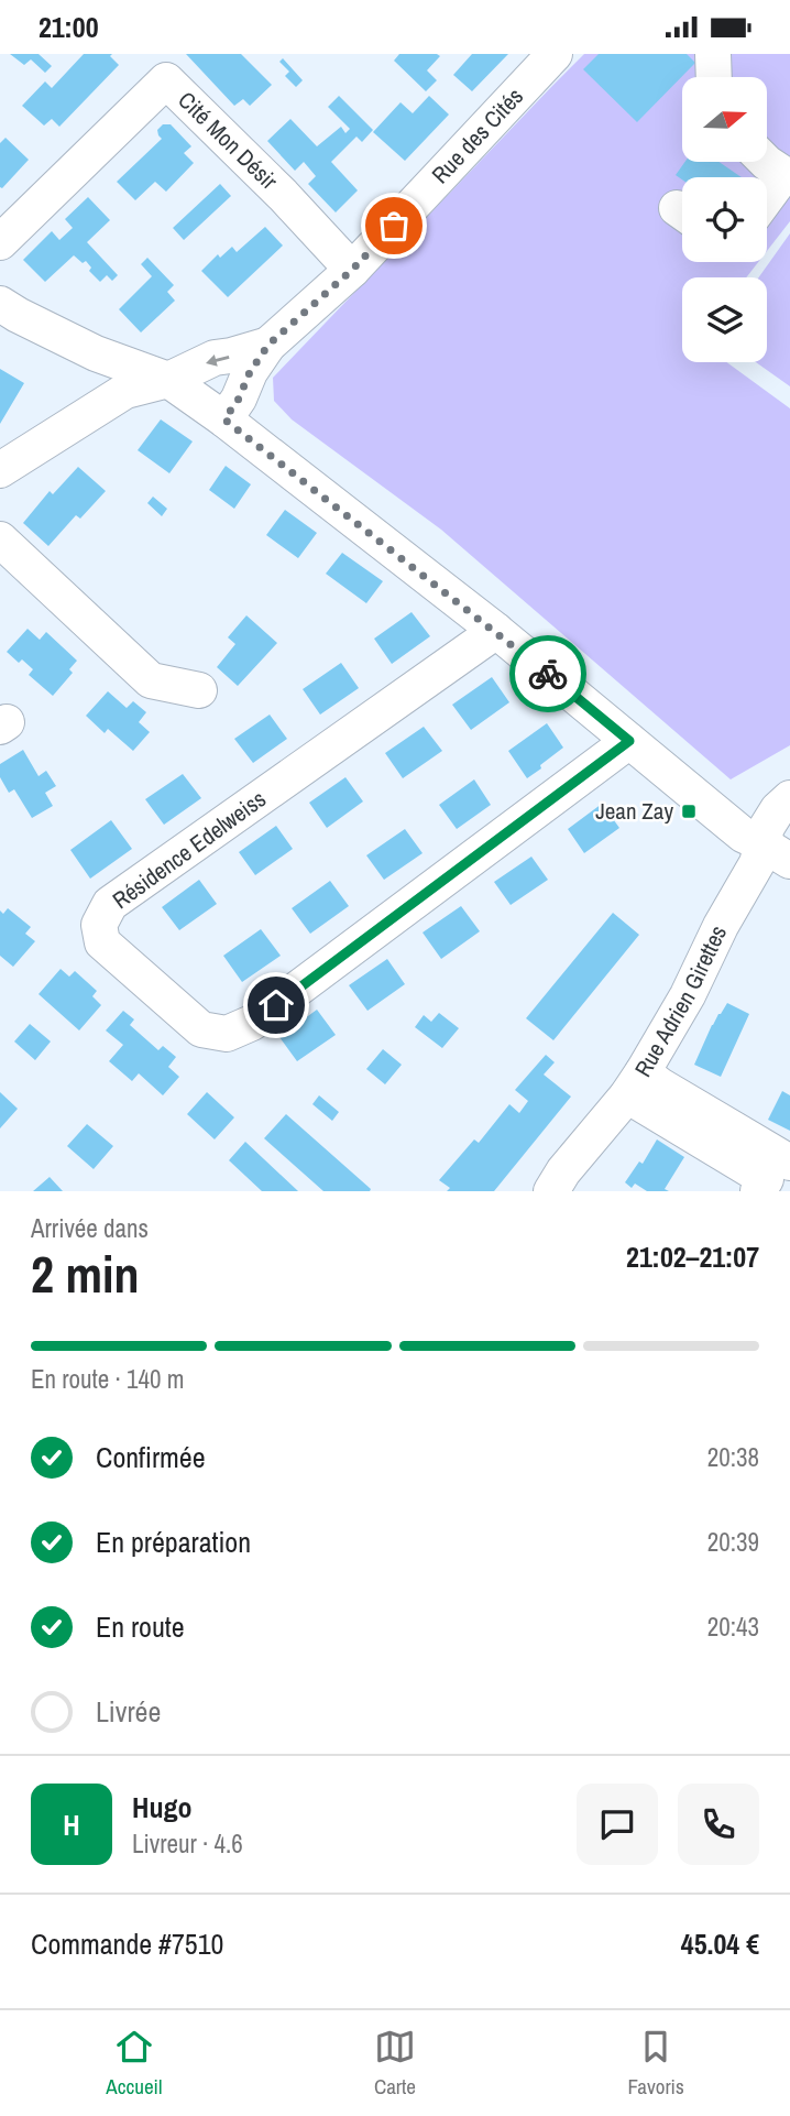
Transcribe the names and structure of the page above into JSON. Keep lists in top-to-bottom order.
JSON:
{
  "streets": {
    "street": [
      "Rue des Cités",
      "Cité Mon Désir",
      "Résidence Edelweiss",
      "Rue Adrien Girettes"
    ]
  },
  "crossings": [
    ["Rue des Cités", "Cité Mon Désir"]
  ],
  "places": {
    "transit": ["Jean Zay"]
  },
  "north": "right",
  "page": {
    "status": "21:00",
    "heading": ["2 min", "Arrivée dans", "21:02–21:07"],
    "panel": [
      "Hugo",
      "Livreur · 4.6",
      "Commande #7510",
      "45.04 €"
    ],
    "bar": "En route · 140 m",
    "list": [
      ["Confirmée", "20:38"],
      ["En préparation", "20:39"],
      ["En route", "20:43"],
      "Livrée"
    ],
    "round": "H",
    "tabs": ["Accueil", "Carte", "Favoris"]
  }
}
